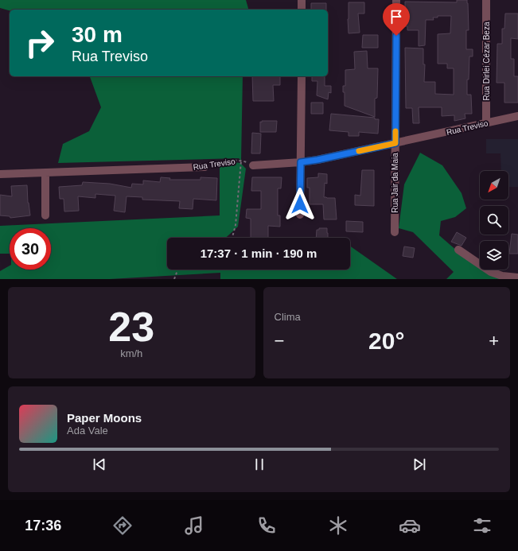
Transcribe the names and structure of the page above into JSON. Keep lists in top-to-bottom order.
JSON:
{
  "streets": {
    "street": ["Rua Dirlei Cézar Beza", "Rua Treviso", "Rua Jair da Maia"]
  },
  "crossings": [
    ["Rua Dirlei Cézar Beza", "Rua Treviso"],
    ["Rua Treviso", "Rua Jair da Maia"]
  ],
  "north": "bottom left",
  "page": {
    "turn": ["30 m", "Rua Treviso"],
    "limit": "30",
    "trip": "17:37 · 1 min · 190 m",
    "tile": [
      ["23", "km/h"],
      "Clima"
    ],
    "heat": ["−", "20°", "+"],
    "song": ["Paper Moons", "Ada Vale"],
    "tabs": "17:36"
  }
}
